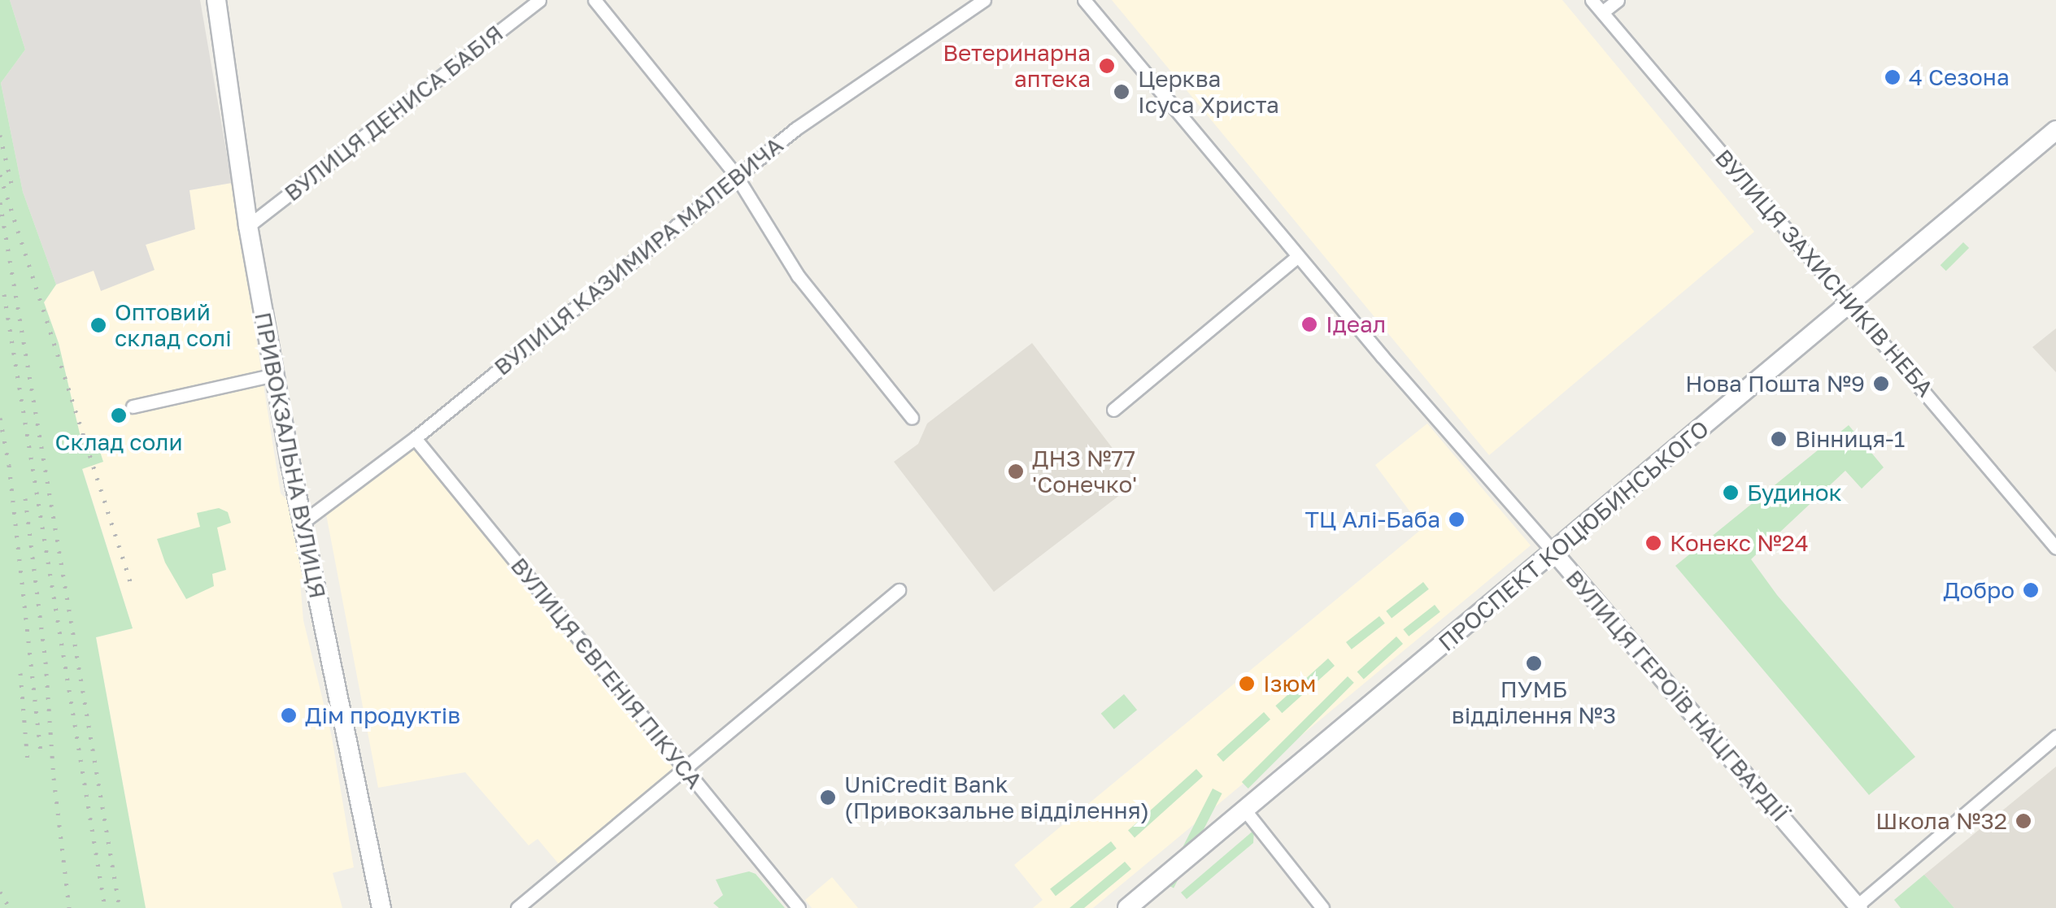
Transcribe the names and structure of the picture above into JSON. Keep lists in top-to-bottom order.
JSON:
{
  "streets": {
    "main road": ["ПРИВОКЗАЛЬНА ВУЛИЦЯ", "ПРОСПЕКТ КОЦЮБИНСЬКОГО"],
    "street": [
      "ВУЛИЦЯ ДЕНИСА БАБІЯ",
      "ВУЛИЦЯ КАЗИМИРА МАЛЕВИЧА",
      "ВУЛИЦЯ ЗАХИСНИКІВ НЕБА",
      "ВУЛИЦЯ ЄВГЕНІЯ ПІКУСА",
      "ВУЛИЦЯ ГЕРОЇВ НАЦГВАРДІЇ"
    ]
  },
  "crossings": [
    ["ВУЛИЦЯ ДЕНИСА БАБІЯ", "ПРИВОКЗАЛЬНА ВУЛИЦЯ"],
    ["ВУЛИЦЯ КАЗИМИРА МАЛЕВИЧА", "ПРИВОКЗАЛЬНА ВУЛИЦЯ"],
    ["ВУЛИЦЯ КАЗИМИРА МАЛЕВИЧА", "ВУЛИЦЯ ЄВГЕНІЯ ПІКУСА"],
    ["ВУЛИЦЯ ЗАХИСНИКІВ НЕБА", "ПРОСПЕКТ КОЦЮБИНСЬКОГО"],
    ["ПРОСПЕКТ КОЦЮБИНСЬКОГО", "ВУЛИЦЯ ГЕРОЇВ НАЦГВАРДІЇ"]
  ],
  "places": [
    "Ветеринарна аптека",
    "4 Сезона",
    "Церква Ісуса Христа",
    "Ідеал",
    "Оптовий склад солі",
    "Нова Пошта №9",
    "Склад соли",
    "Вінниця-1",
    "ДНЗ №77 'Сонечко'",
    "Будинок",
    "ТЦ Алі-Баба",
    "Конекс №24",
    "Добро",
    "ПУМБ відділення №3",
    "Ізюм",
    "Дім продуктів",
    "UniCredit Bank (Привокзальне відділення)",
    "Школа №32"
  ]
}
